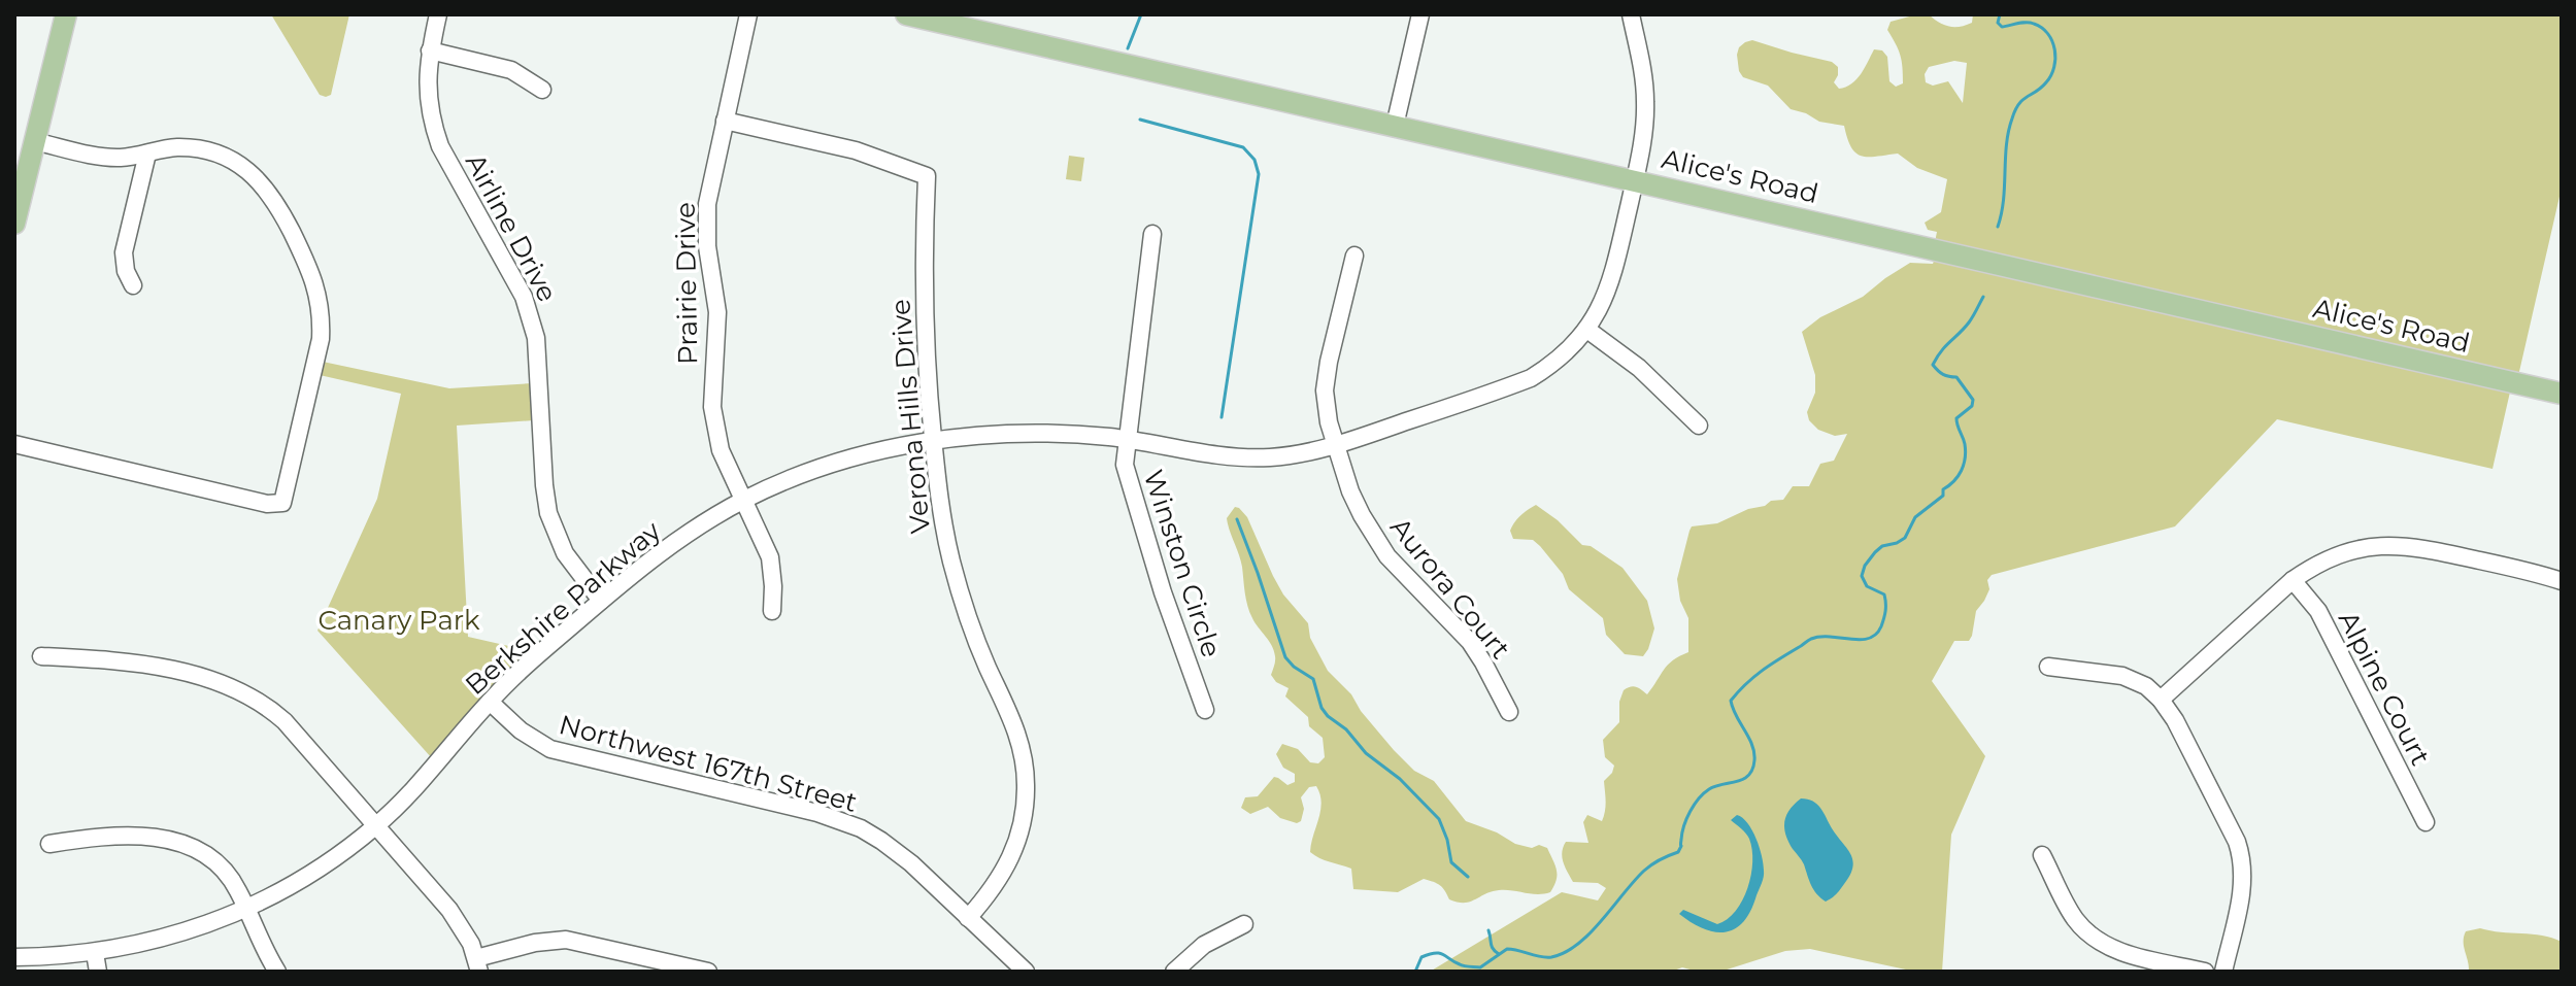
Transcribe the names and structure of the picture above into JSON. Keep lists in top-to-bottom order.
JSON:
{
  "streets": {
    "main road": ["Alice's Road"],
    "street": [
      "Airline Drive",
      "Prairie Drive",
      "Verona Hills Drive",
      "Winston Circle",
      "Aurora Court",
      "Berkshire Parkway",
      "Alpine Court",
      "Northwest 167th Street"
    ]
  },
  "crossings": [
    ["Alice's Road", "Berkshire Parkway"],
    ["Airline Drive", "Berkshire Parkway"],
    ["Prairie Drive", "Verona Hills Drive"],
    ["Prairie Drive", "Berkshire Parkway"],
    ["Verona Hills Drive", "Berkshire Parkway"],
    ["Verona Hills Drive", "Northwest 167th Street"],
    ["Winston Circle", "Berkshire Parkway"],
    ["Aurora Court", "Berkshire Parkway"],
    ["Berkshire Parkway", "Northwest 167th Street"]
  ],
  "parks": ["Canary Park"]
}
